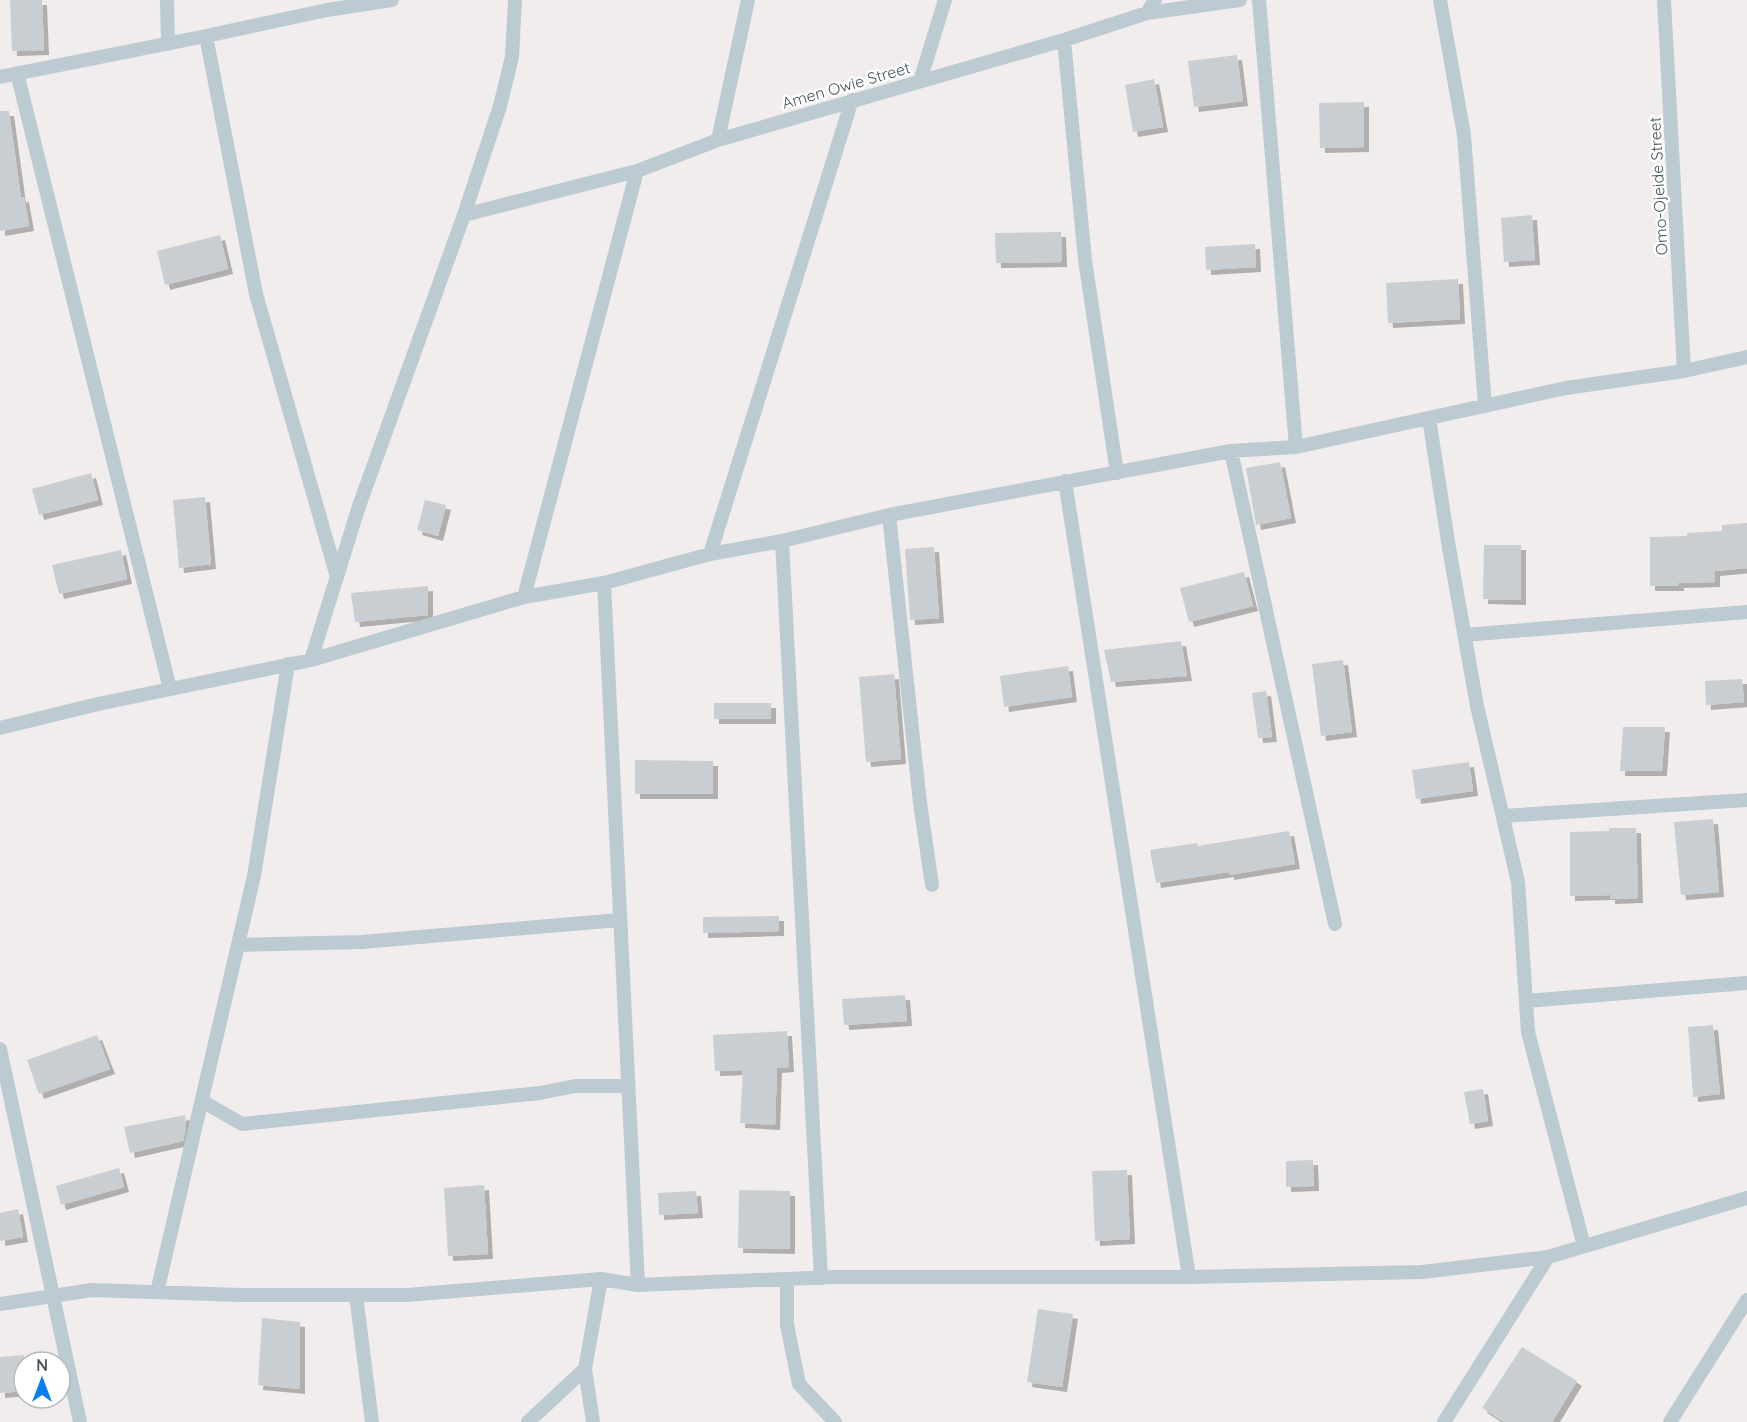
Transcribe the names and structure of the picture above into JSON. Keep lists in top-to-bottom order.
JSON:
{
  "streets": {
    "street": ["Amen Owie Street", "Omo-Ojeide Street"]
  },
  "north": "top"
}
